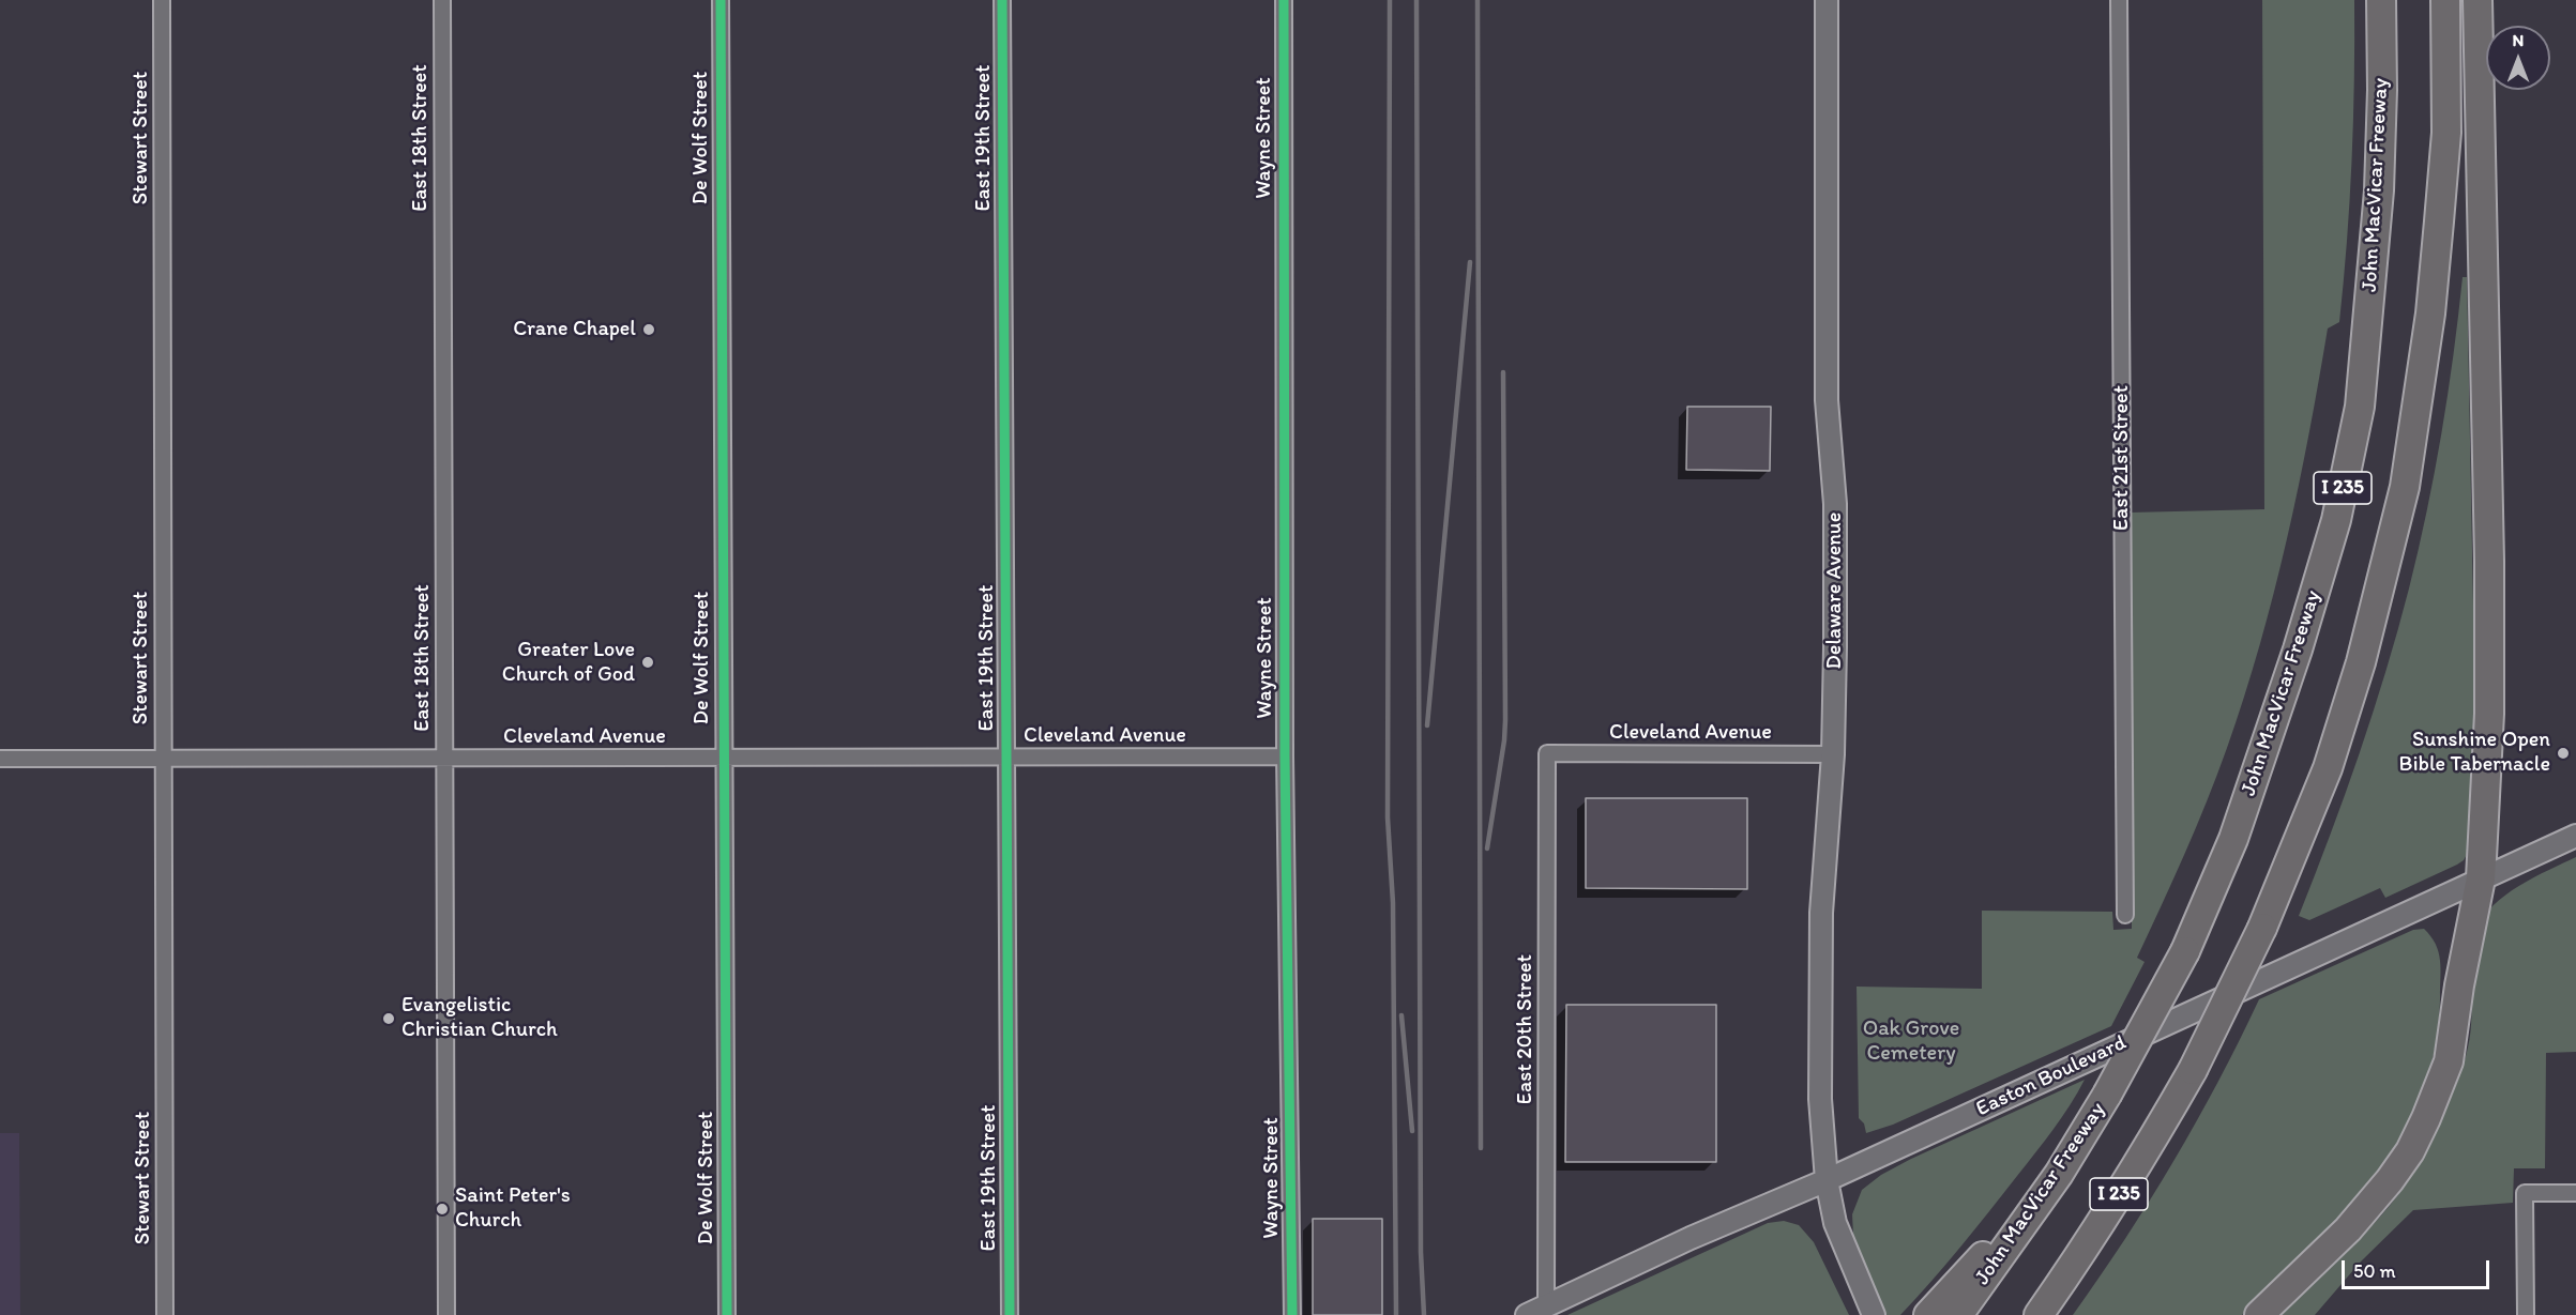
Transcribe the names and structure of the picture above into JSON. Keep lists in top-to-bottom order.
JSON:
{
  "streets": {
    "highway": ["John MacVicar Freeway", "I 235"],
    "main road": ["Delaware Avenue", "Easton Boulevard"],
    "street": [
      "Stewart Street",
      "East 18th Street",
      "De Wolf Street",
      "East 19th Street",
      "Wayne Street",
      "East 21st Street",
      "Cleveland Avenue",
      "East 20th Street"
    ]
  },
  "crossings": [
    ["Stewart Street", "Cleveland Avenue"],
    ["East 18th Street", "Cleveland Avenue"],
    ["De Wolf Street", "Cleveland Avenue"],
    ["East 19th Street", "Cleveland Avenue"],
    ["Wayne Street", "Cleveland Avenue"],
    ["Delaware Avenue", "Cleveland Avenue"],
    ["Delaware Avenue", "Easton Boulevard"],
    ["Cleveland Avenue", "East 20th Street"],
    ["East 20th Street", "Easton Boulevard"]
  ],
  "parks": ["Oak Grove Cemetery"],
  "places": [
    "Crane Chapel",
    "Greater Love Church of God",
    "Sunshine Open Bible Tabernacle",
    "Evangelistic Christian Church",
    "Saint Peter's Church"
  ],
  "scale_bar": "50 m",
  "north": "top"
}
